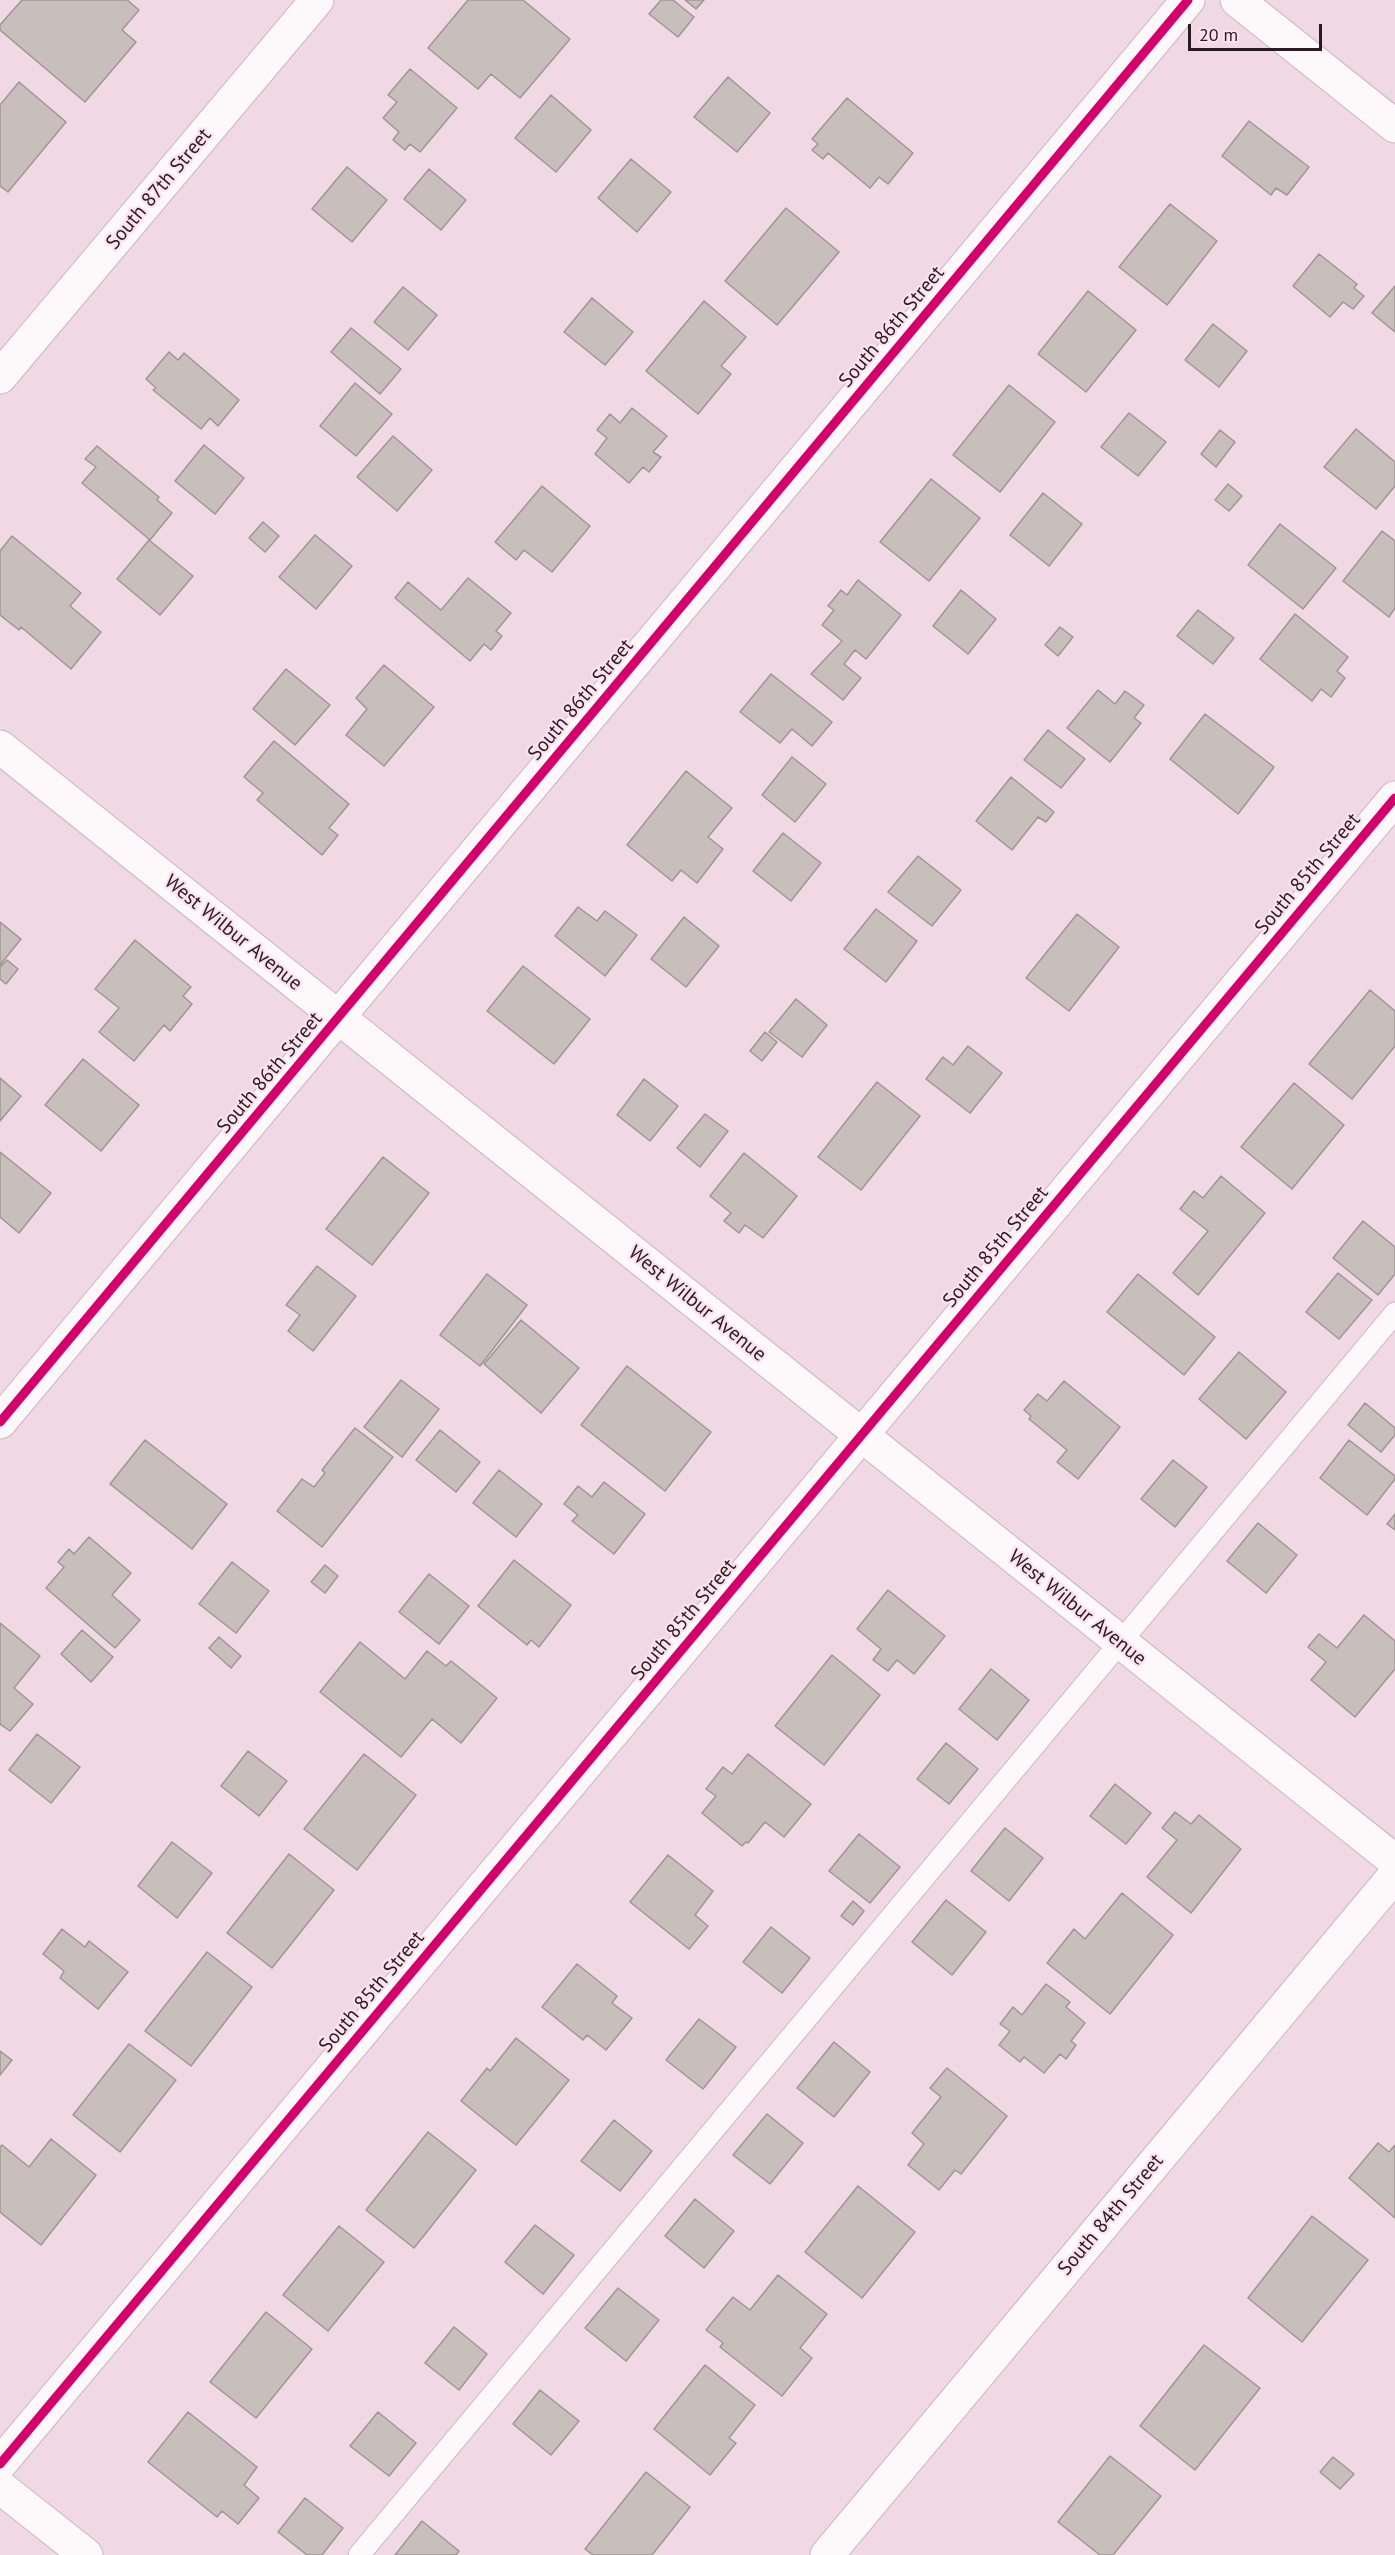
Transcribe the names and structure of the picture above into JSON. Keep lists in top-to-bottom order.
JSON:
{
  "streets": {
    "street": [
      "South 87th Street",
      "South 86th Street",
      "South 85th Street",
      "West Wilbur Avenue",
      "South 84th Street"
    ]
  },
  "crossings": [
    ["South 86th Street", "West Wilbur Avenue"],
    ["South 85th Street", "West Wilbur Avenue"]
  ],
  "scale_bar": "20 m"
}
